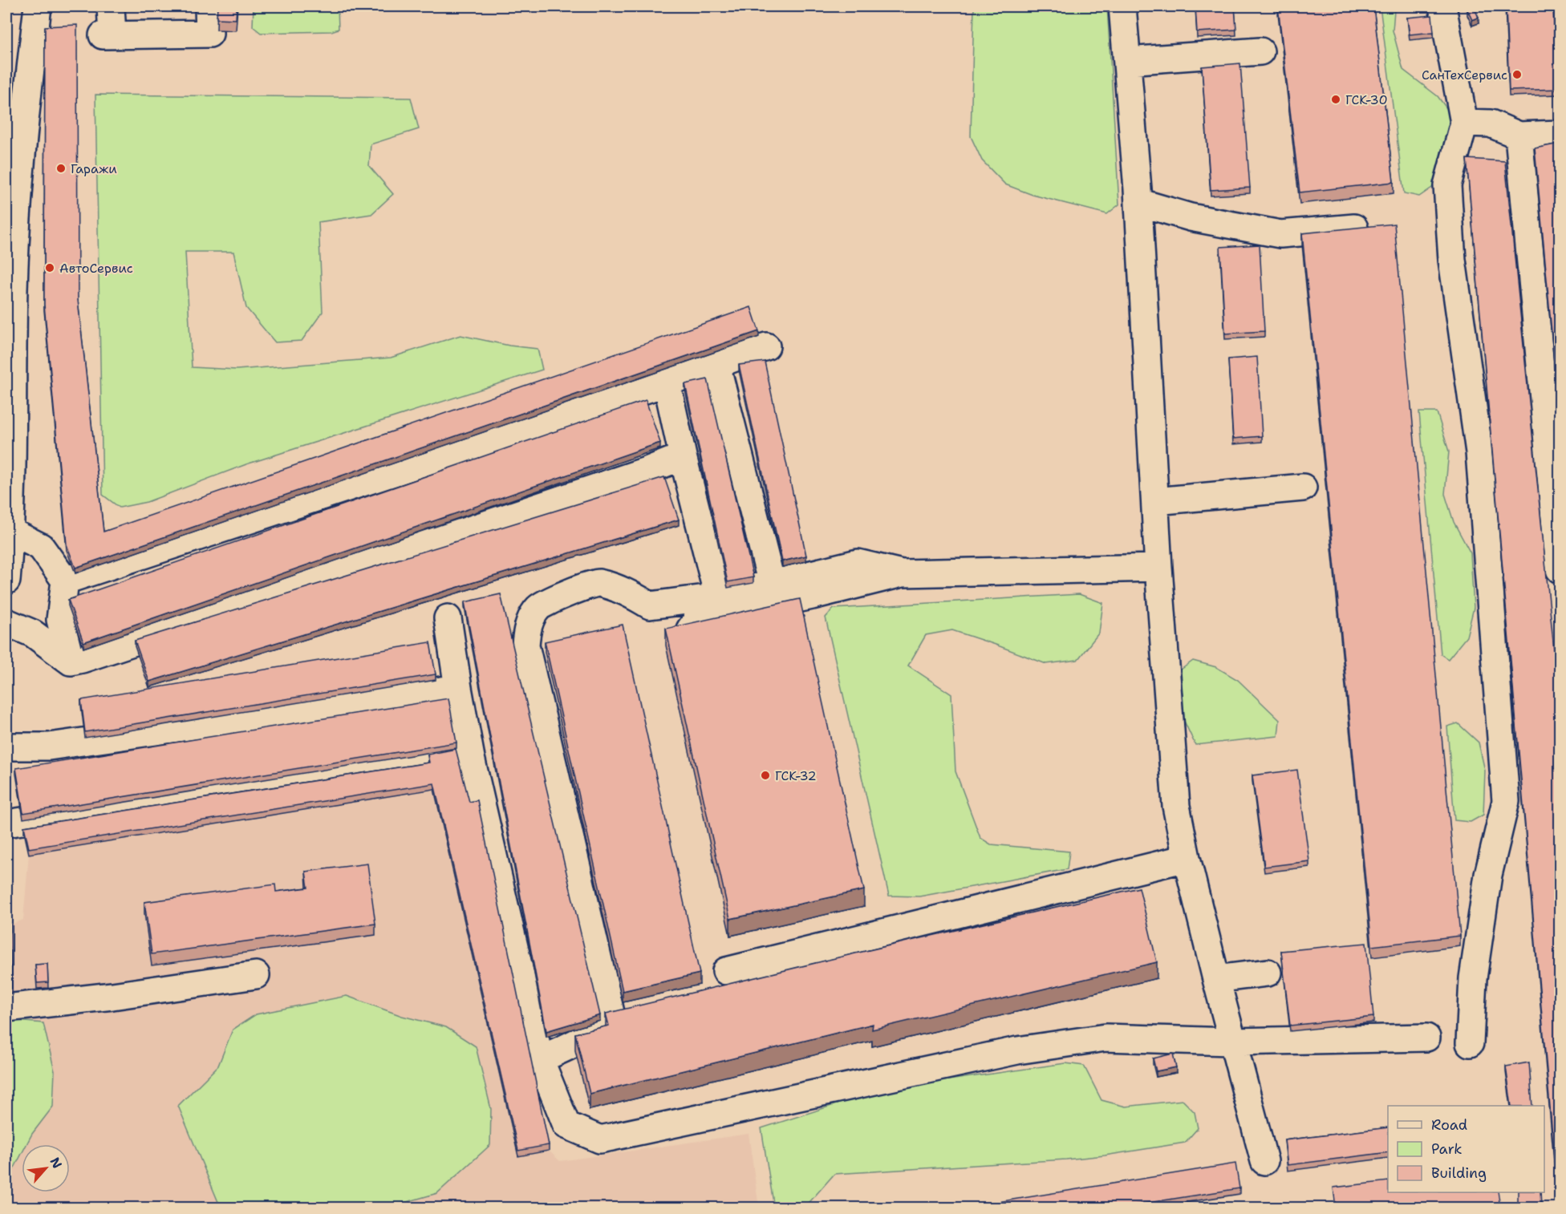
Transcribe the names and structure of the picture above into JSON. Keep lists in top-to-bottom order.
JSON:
{
  "places": [
    "СанТехСервис",
    "ГСК-30",
    "Гаражи",
    "АвтоСервис",
    "ГСК-32"
  ],
  "legend": ["Road", "Park", "Building"],
  "north": "top right"
}
